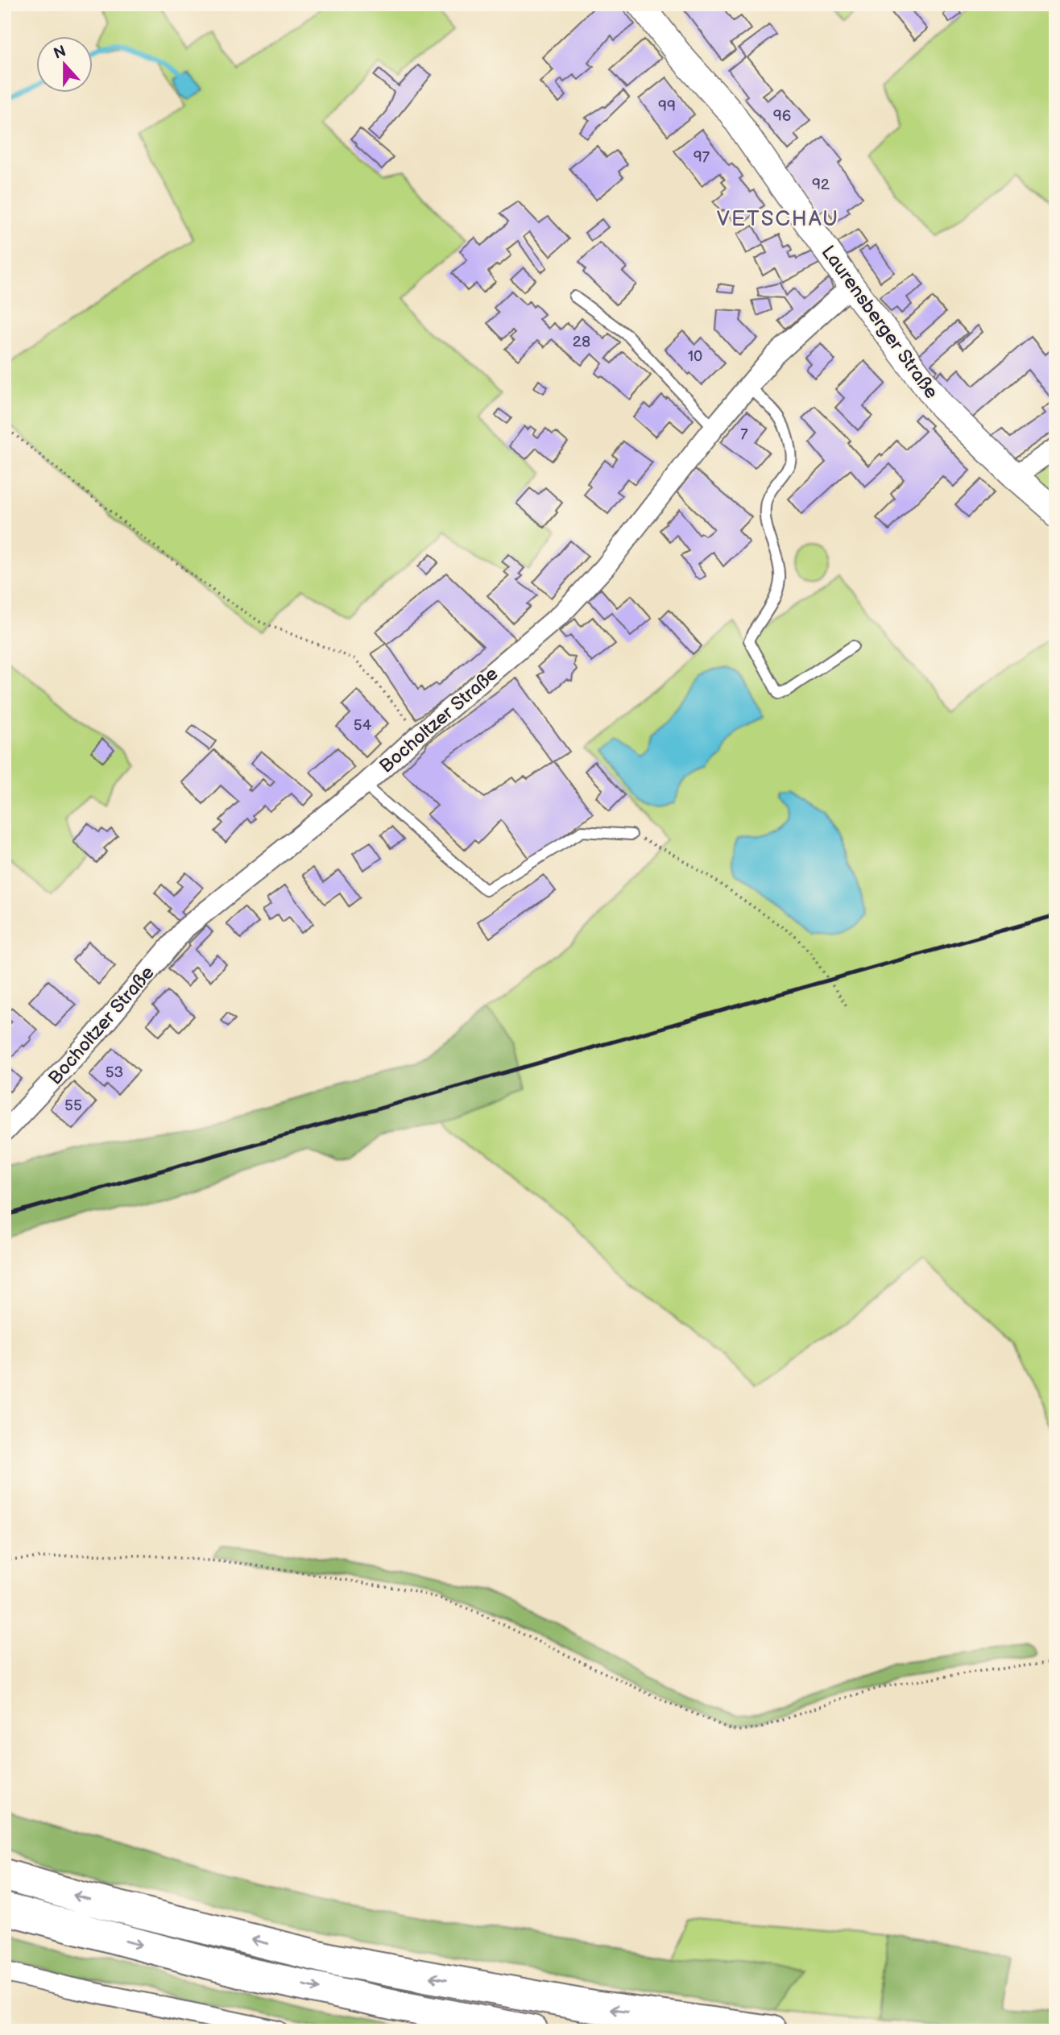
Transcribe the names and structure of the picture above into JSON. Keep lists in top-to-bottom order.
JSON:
{
  "streets": {
    "street": ["Laurensberger Straße", "Bocholtzer Straße"]
  },
  "crossings": [
    ["Laurensberger Straße", "Bocholtzer Straße"]
  ],
  "districts": ["VETSCHAU"],
  "house_numbers": [
    "99",
    "96",
    "97",
    "92",
    "28",
    "10",
    "7",
    "54",
    "53",
    "55"
  ],
  "north": "top"
}
